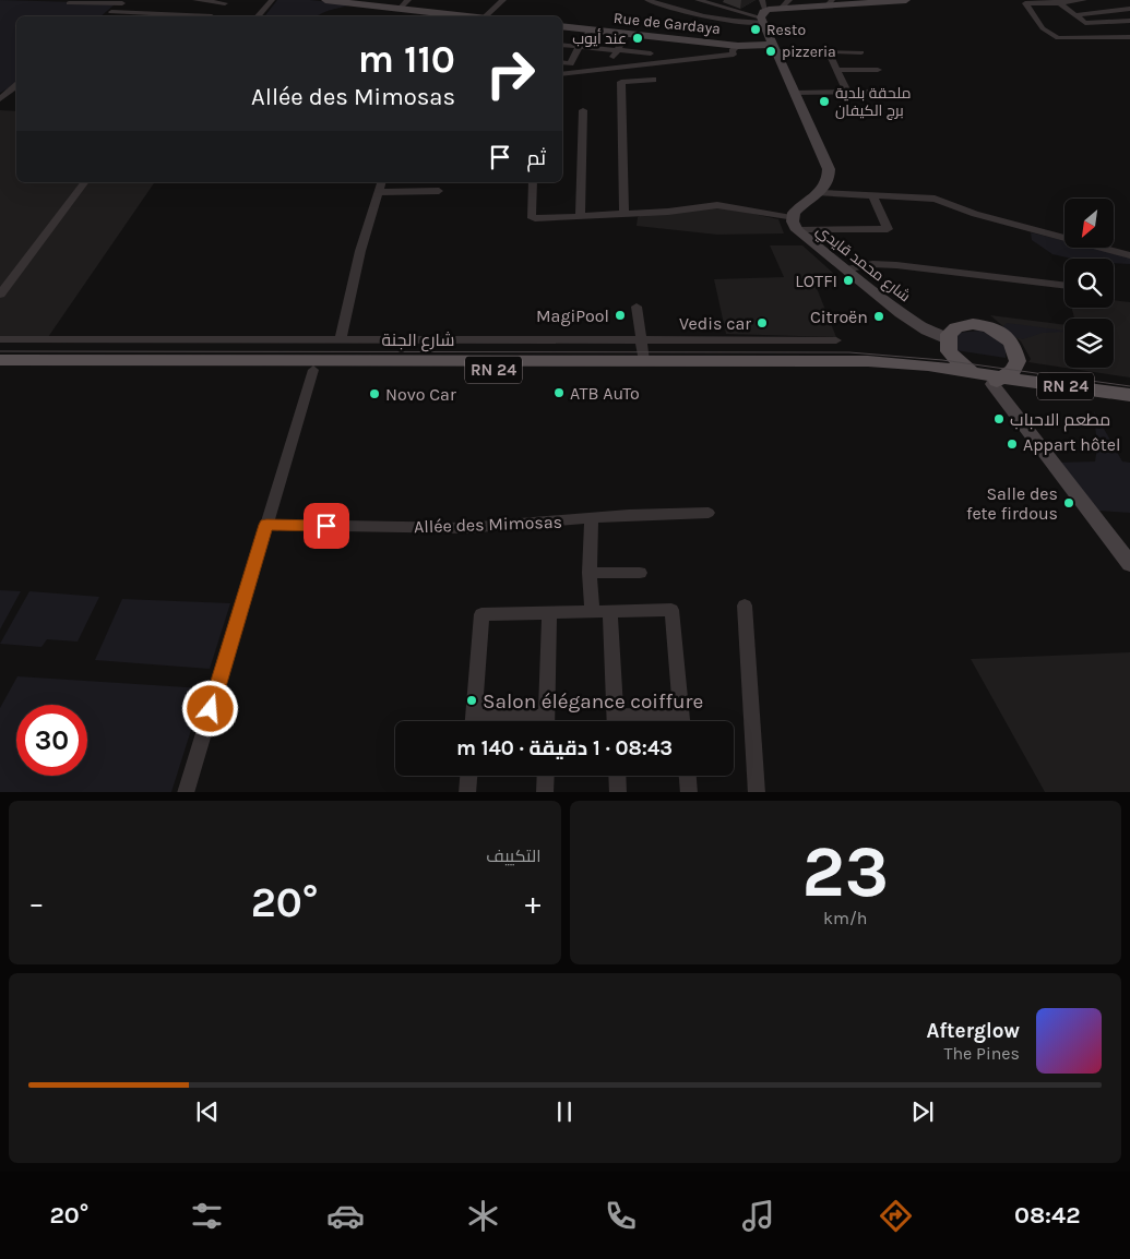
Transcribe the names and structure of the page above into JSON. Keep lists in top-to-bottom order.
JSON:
{
  "streets": {
    "main road": ["Rue de Gardaya", "شارع محمد قايدي", "RN 24"],
    "street": ["شارع الجنة", "Allée des Mimosas"]
  },
  "crossings": [
    ["شارع محمد قايدي", "RN 24"]
  ],
  "places": [
    "Resto",
    "عند أيوب",
    "pizzeria",
    "ملحقة بلدية برج الكيفان",
    "LOTFI",
    "MagiPool",
    "Citroën",
    "Vedis car",
    "ATB AuTo",
    "Novo Car",
    "مطعم الاحباب",
    "Appart hôtel",
    "Salle des fete firdous",
    "Salon élégance coiffure"
  ],
  "north": "bottom left",
  "page": {
    "turn": ["110 m", "Allée des Mimosas"],
    "then": "ثم",
    "limit": "30",
    "trip": "08:43 · 1 دقيقة · 140 m",
    "tile": [
      ["23", "km/h"],
      "التكييف"
    ],
    "heat": ["−", "20°", "+"],
    "song": ["Afterglow", "The Pines"],
    "tabs": ["08:42", "20°"]
  }
}
